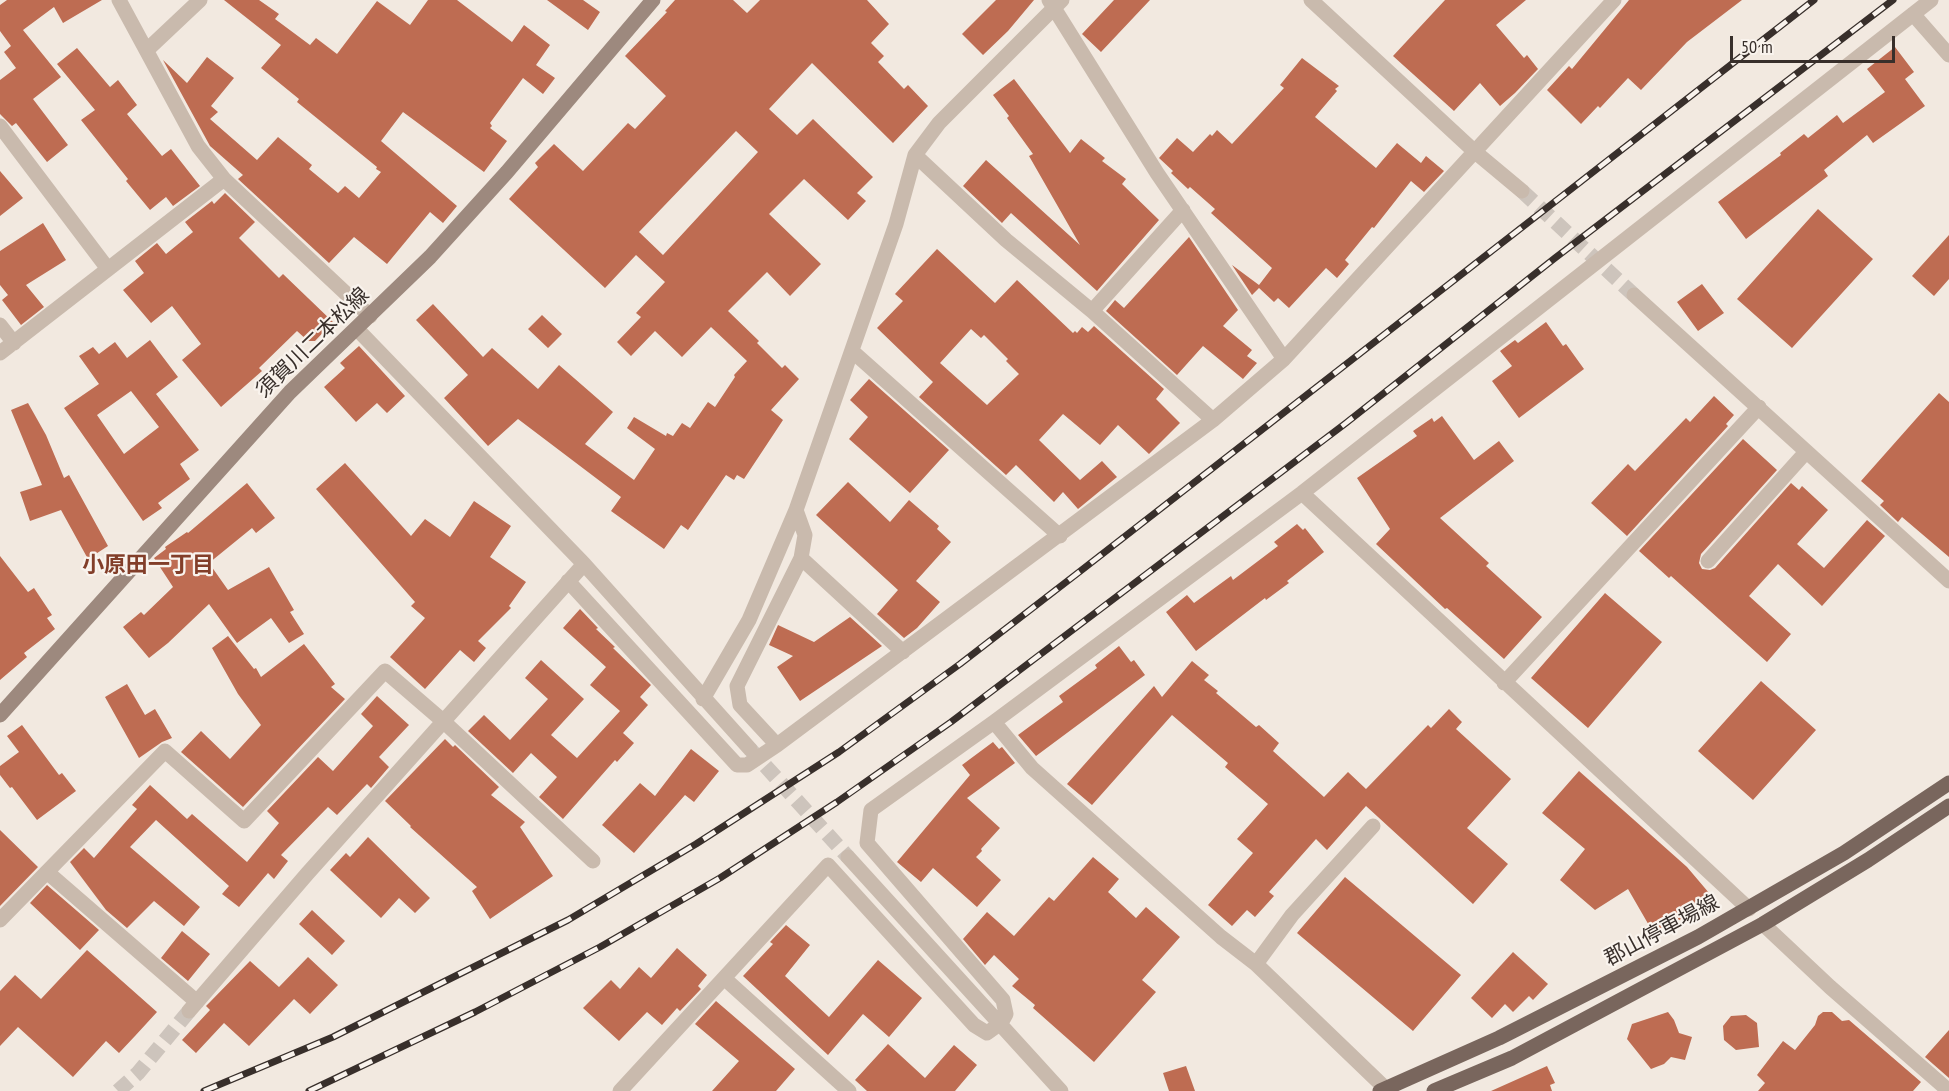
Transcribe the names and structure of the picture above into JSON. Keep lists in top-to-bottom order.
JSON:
{
  "streets": {
    "main road": ["須賀川二本松線", "郡山停車場線"]
  },
  "districts": ["小原田一丁目"],
  "scale_bar": "50 m"
}
